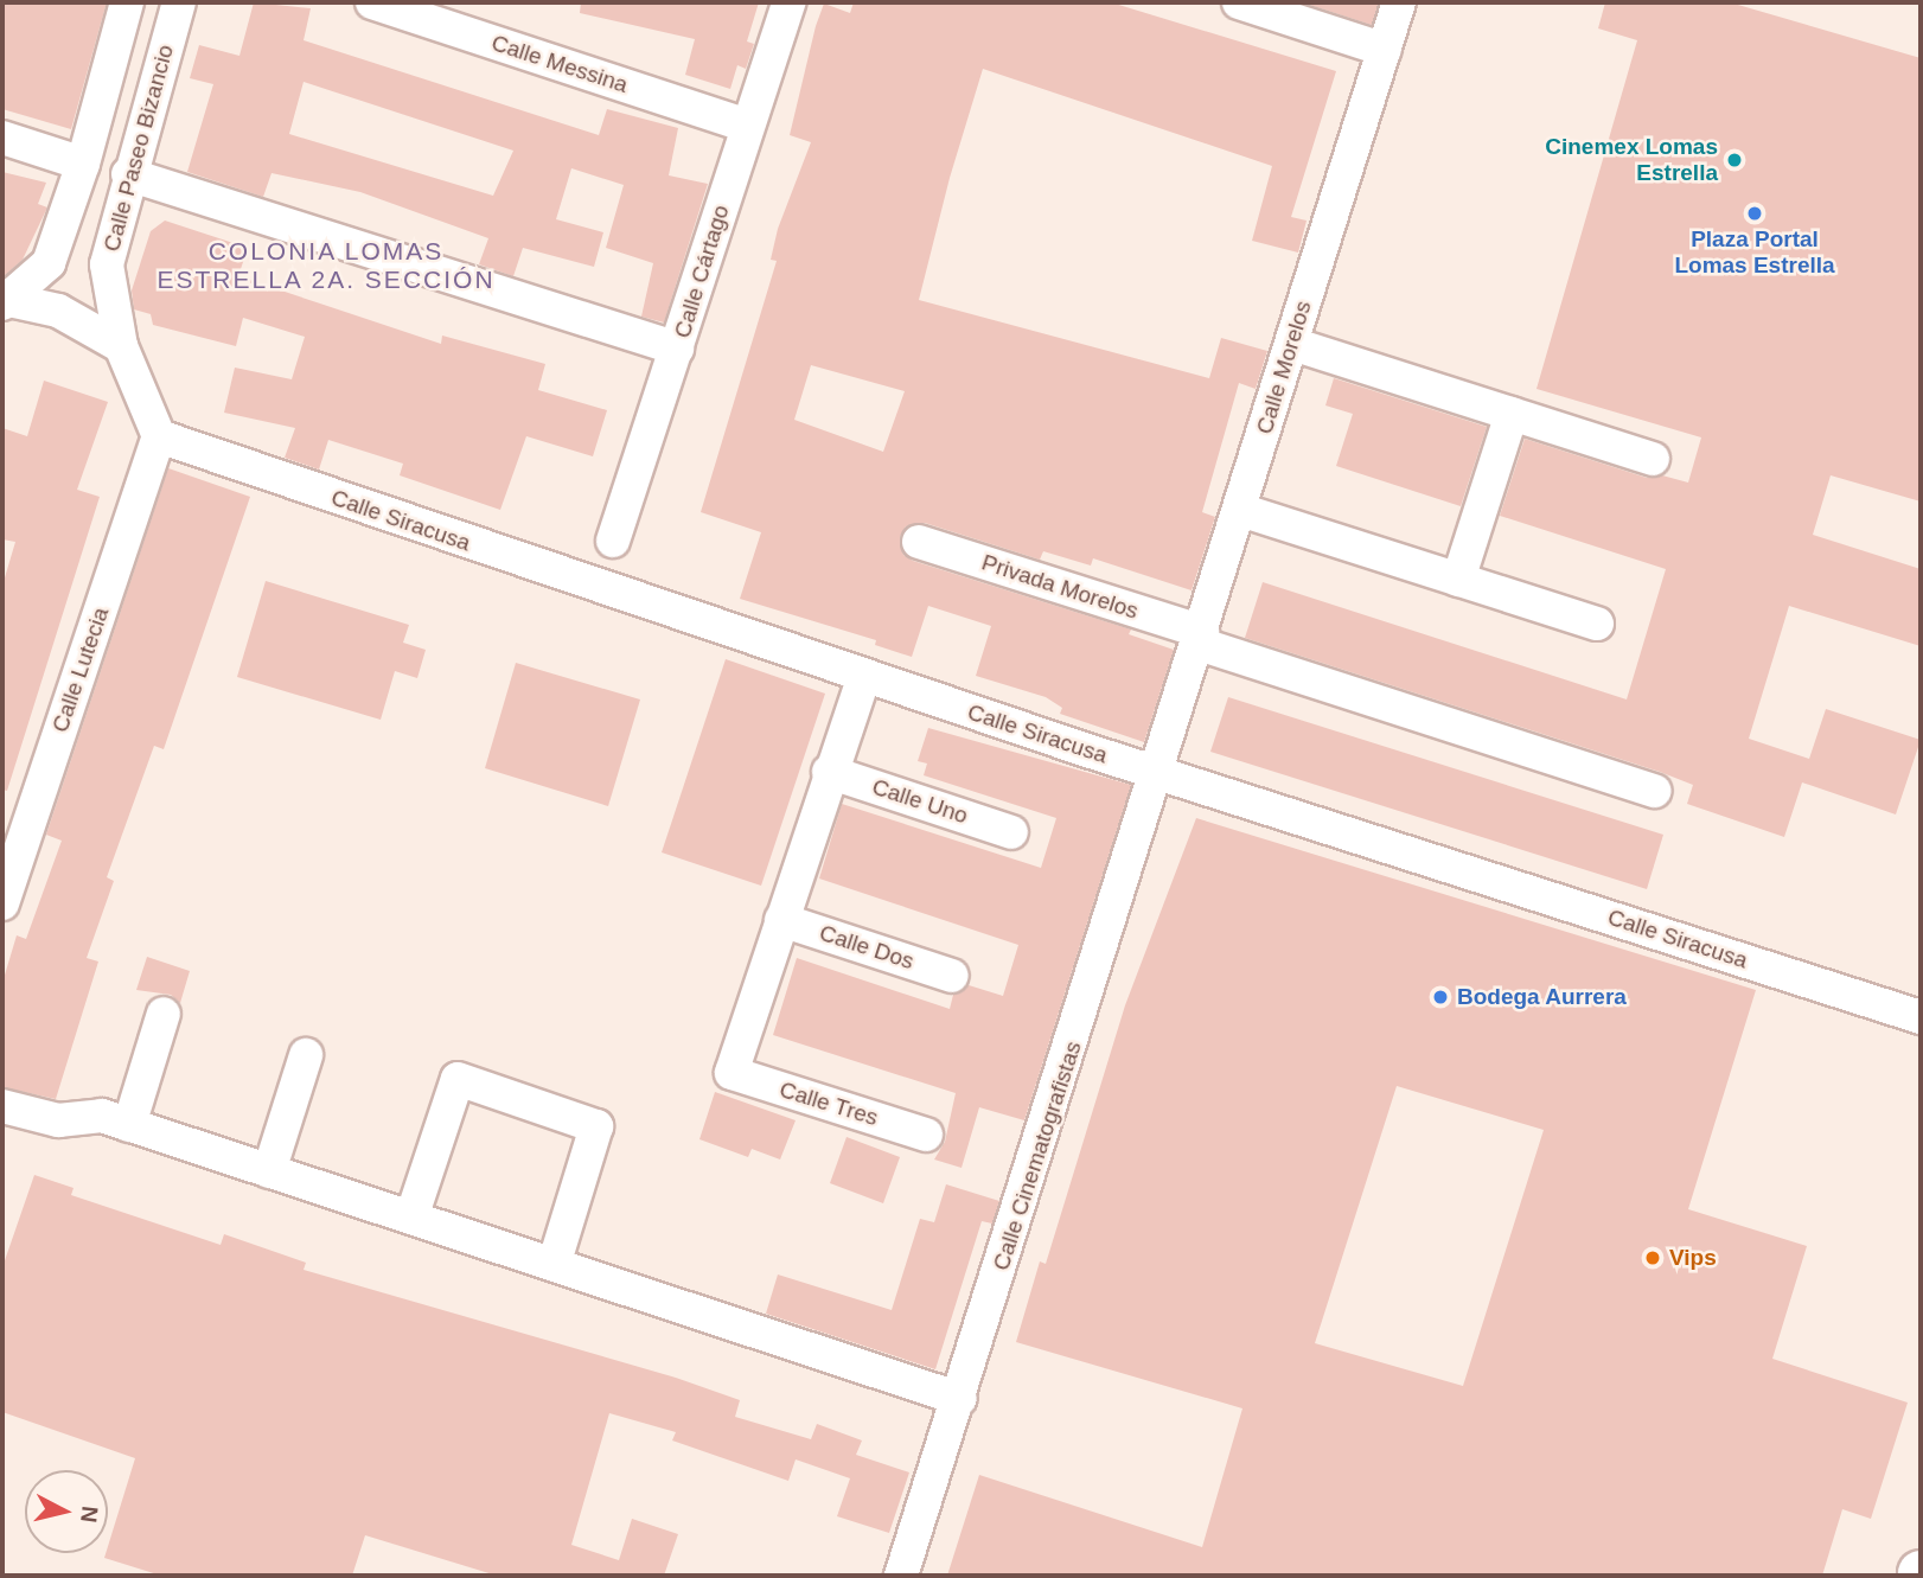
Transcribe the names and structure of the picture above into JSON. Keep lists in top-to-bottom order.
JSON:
{
  "streets": {
    "street": [
      "Calle Messina",
      "Calle Paseo Bizancio",
      "Calle Cártago",
      "Calle Morelos",
      "Calle Siracusa",
      "Privada Morelos",
      "Calle Lutecia",
      "Calle Uno",
      "Calle Dos",
      "Calle Tres",
      "Calle Cinematografistas"
    ]
  },
  "crossings": [
    ["Calle Messina", "Calle Cártago"],
    ["Calle Paseo Bizancio", "Calle Siracusa"],
    ["Calle Paseo Bizancio", "Calle Lutecia"],
    ["Calle Morelos", "Privada Morelos"],
    ["Calle Morelos", "Calle Cinematografistas"],
    ["Calle Siracusa", "Calle Lutecia"],
    ["Calle Siracusa", "Calle Cinematografistas"],
    ["Calle Dos", "Calle Tres"]
  ],
  "districts": ["COLONIA LOMAS ESTRELLA 2A. SECCIÓN"],
  "places": [
    "Cinemex Lomas Estrella",
    "Plaza Portal Lomas Estrella",
    "Bodega Aurrera",
    "Vips"
  ],
  "north": "right"
}
